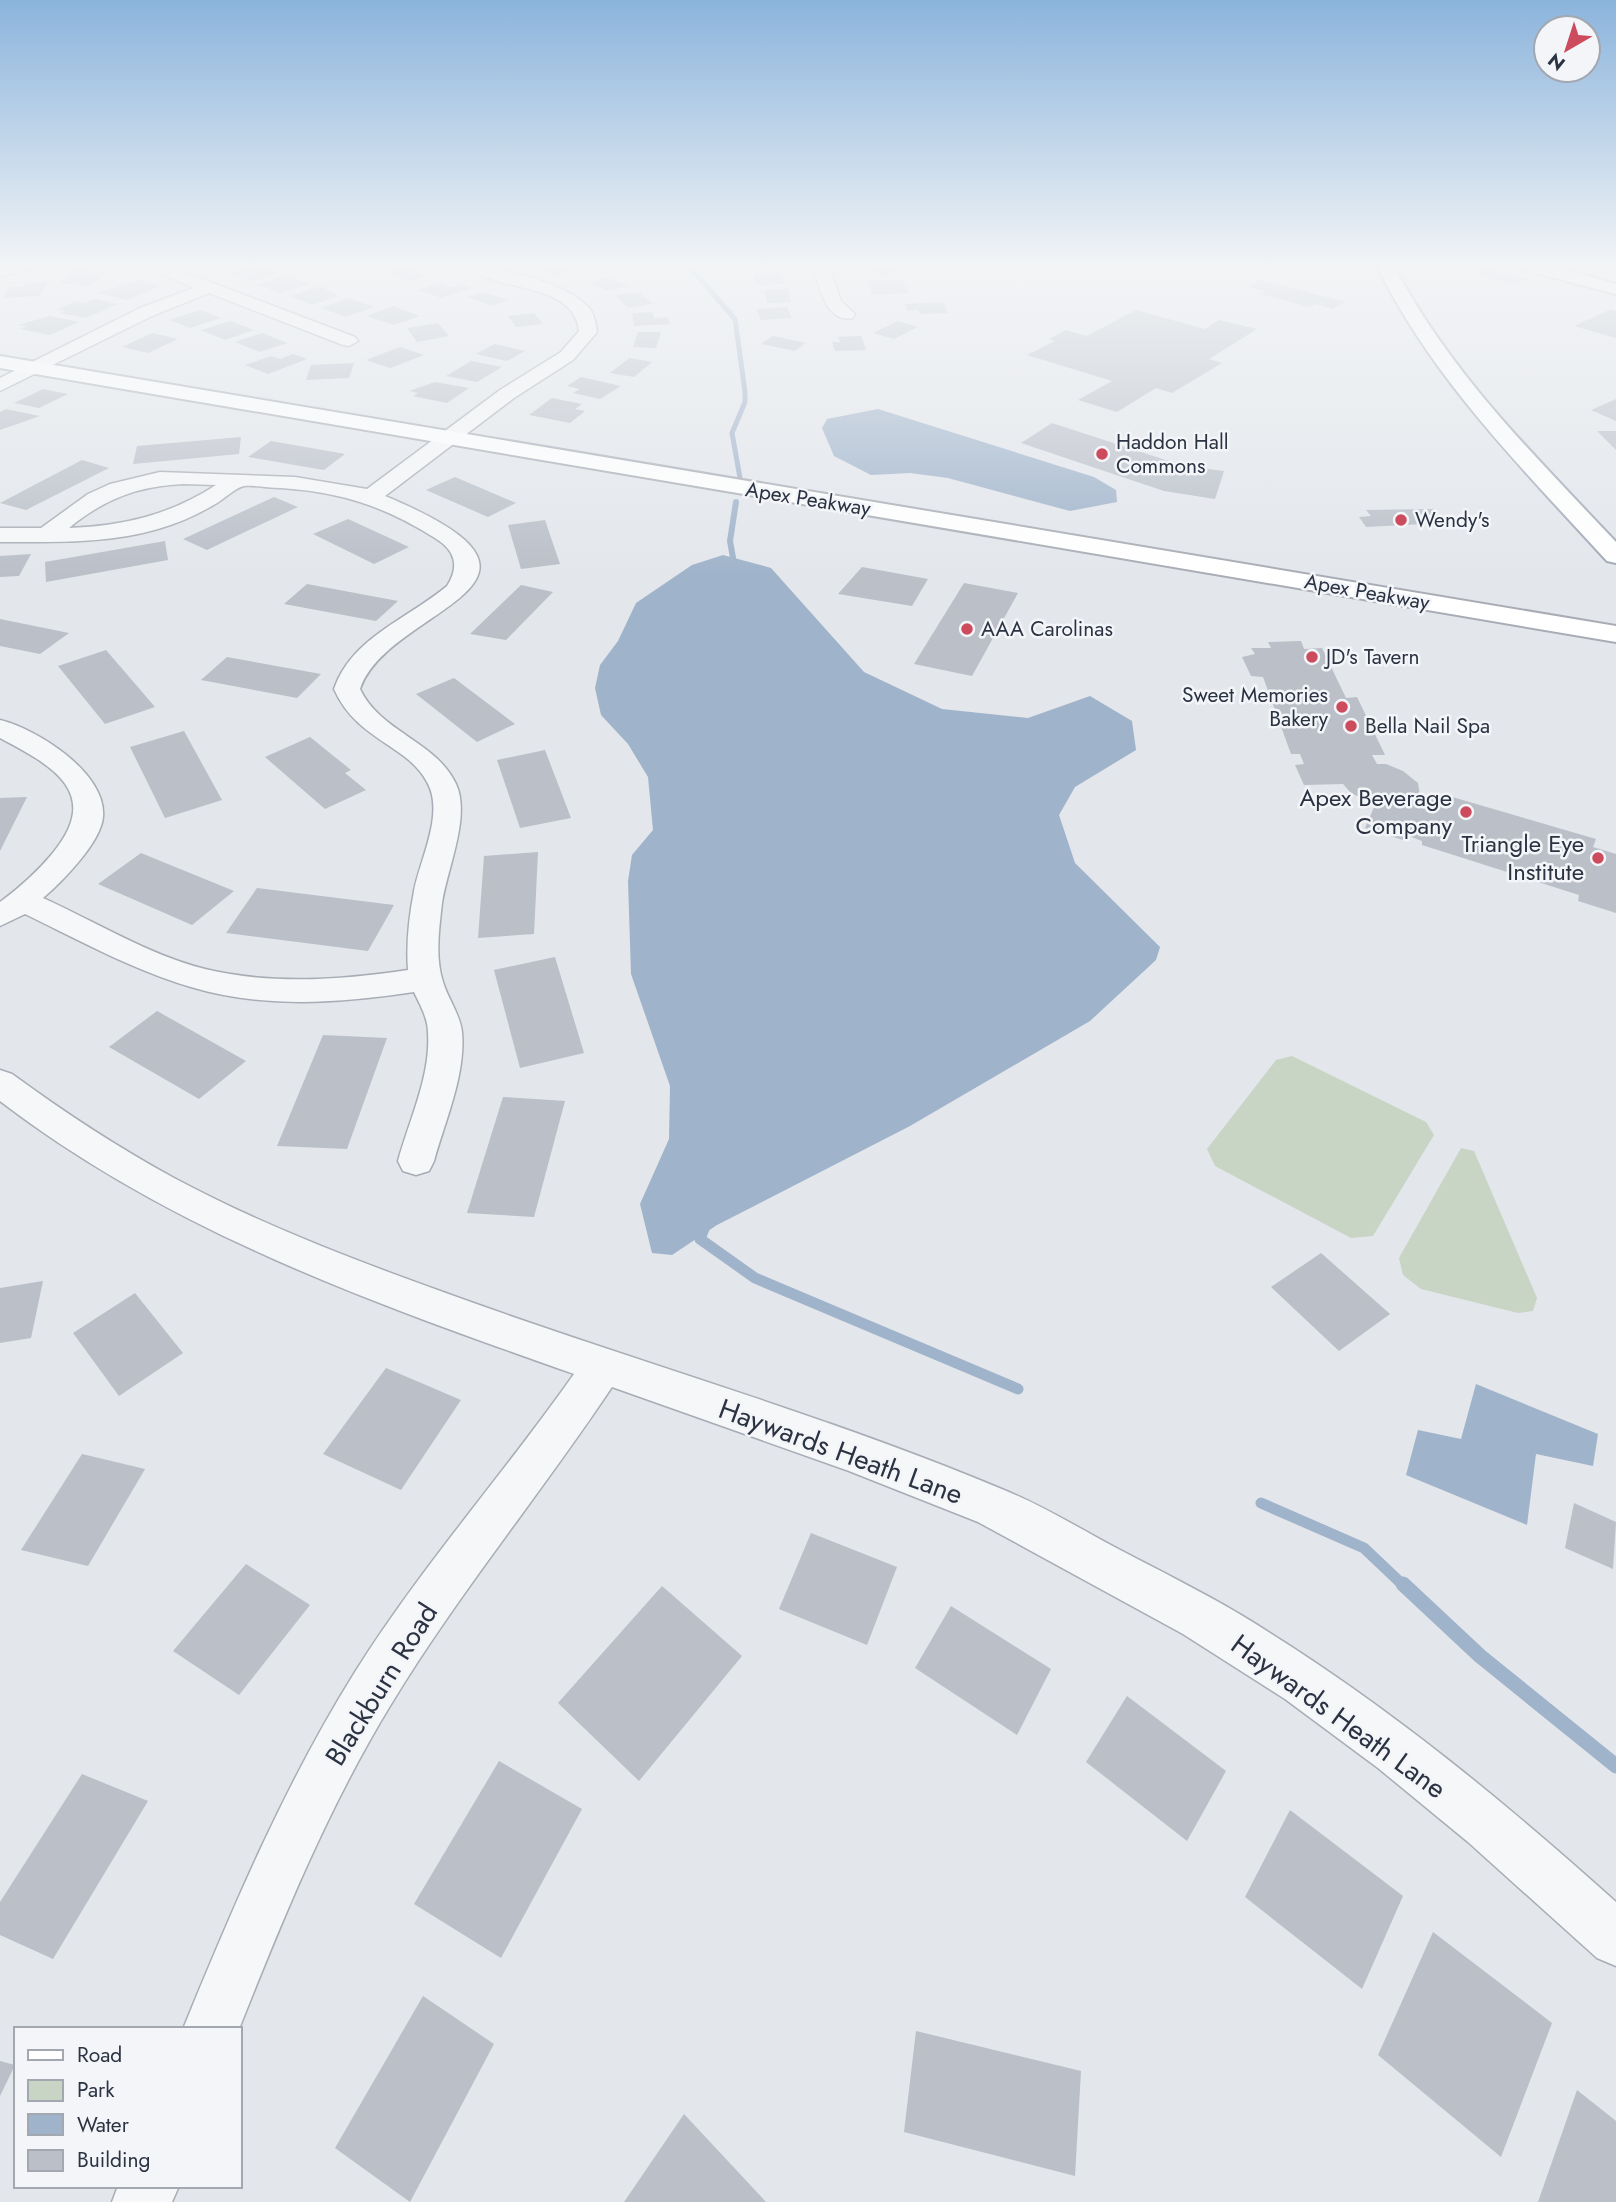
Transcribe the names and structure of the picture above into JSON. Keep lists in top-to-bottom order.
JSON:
{
  "streets": {
    "main road": ["Apex Peakway"],
    "street": ["Haywards Heath Lane", "Blackburn Road"]
  },
  "crossings": [
    ["Haywards Heath Lane", "Blackburn Road"]
  ],
  "places": [
    "Haddon Hall Commons",
    "Wendy's",
    "AAA Carolinas",
    "JD's Tavern",
    "Sweet Memories Bakery",
    "Bella Nail Spa",
    "Apex Beverage Company",
    "Triangle Eye Institute"
  ],
  "legend": [
    "Road",
    "Park",
    "Water",
    "Building"
  ],
  "north": "bottom left"
}
